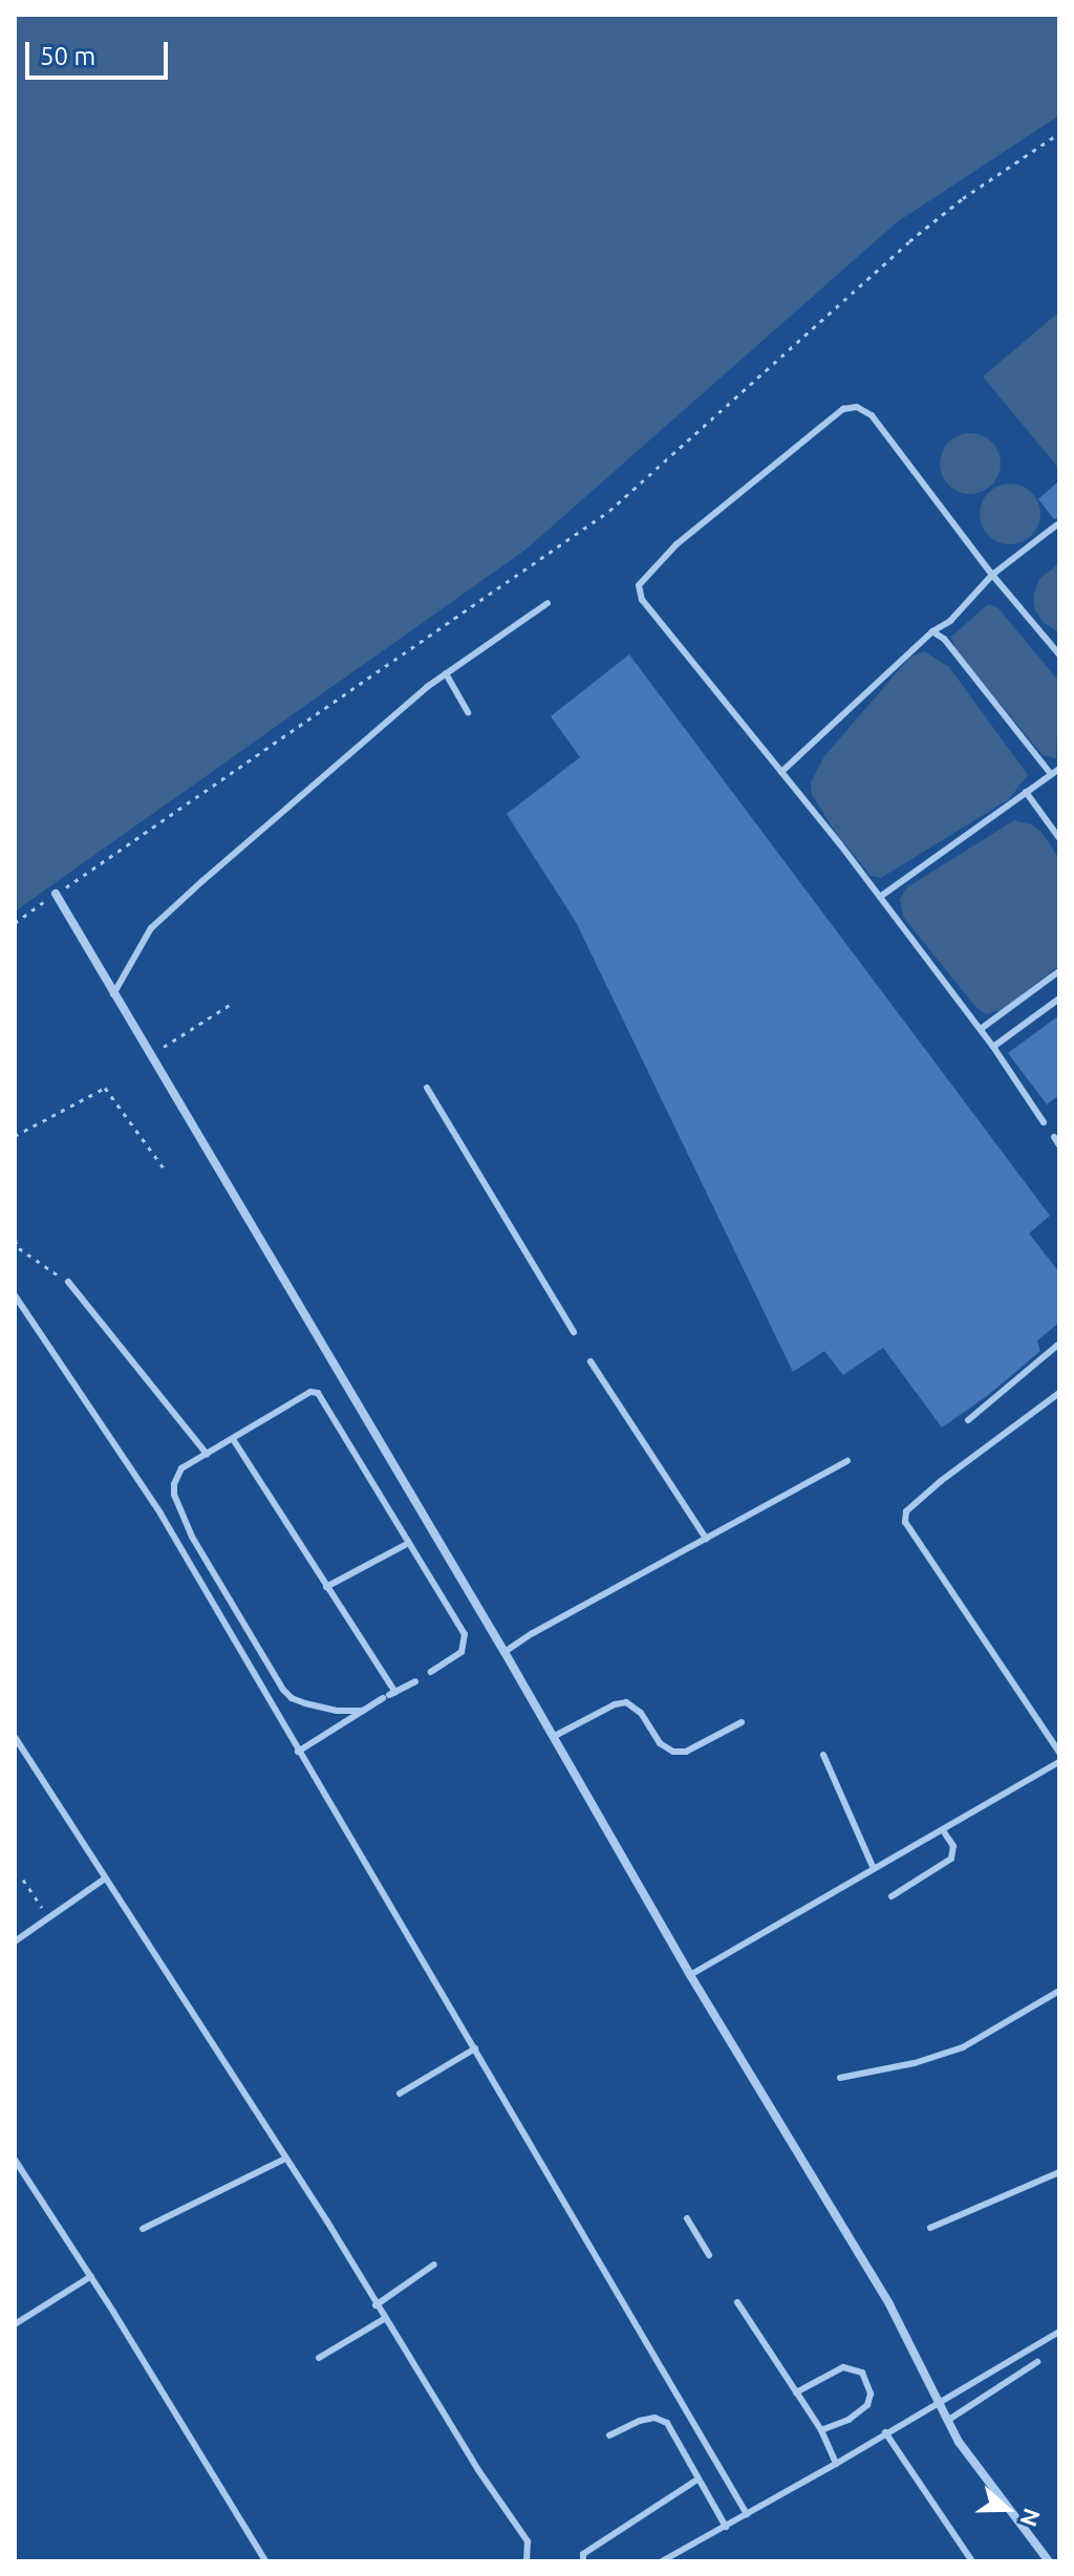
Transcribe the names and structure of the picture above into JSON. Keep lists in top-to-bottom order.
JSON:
{
  "scale_bar": "50 m",
  "north": "right"
}
